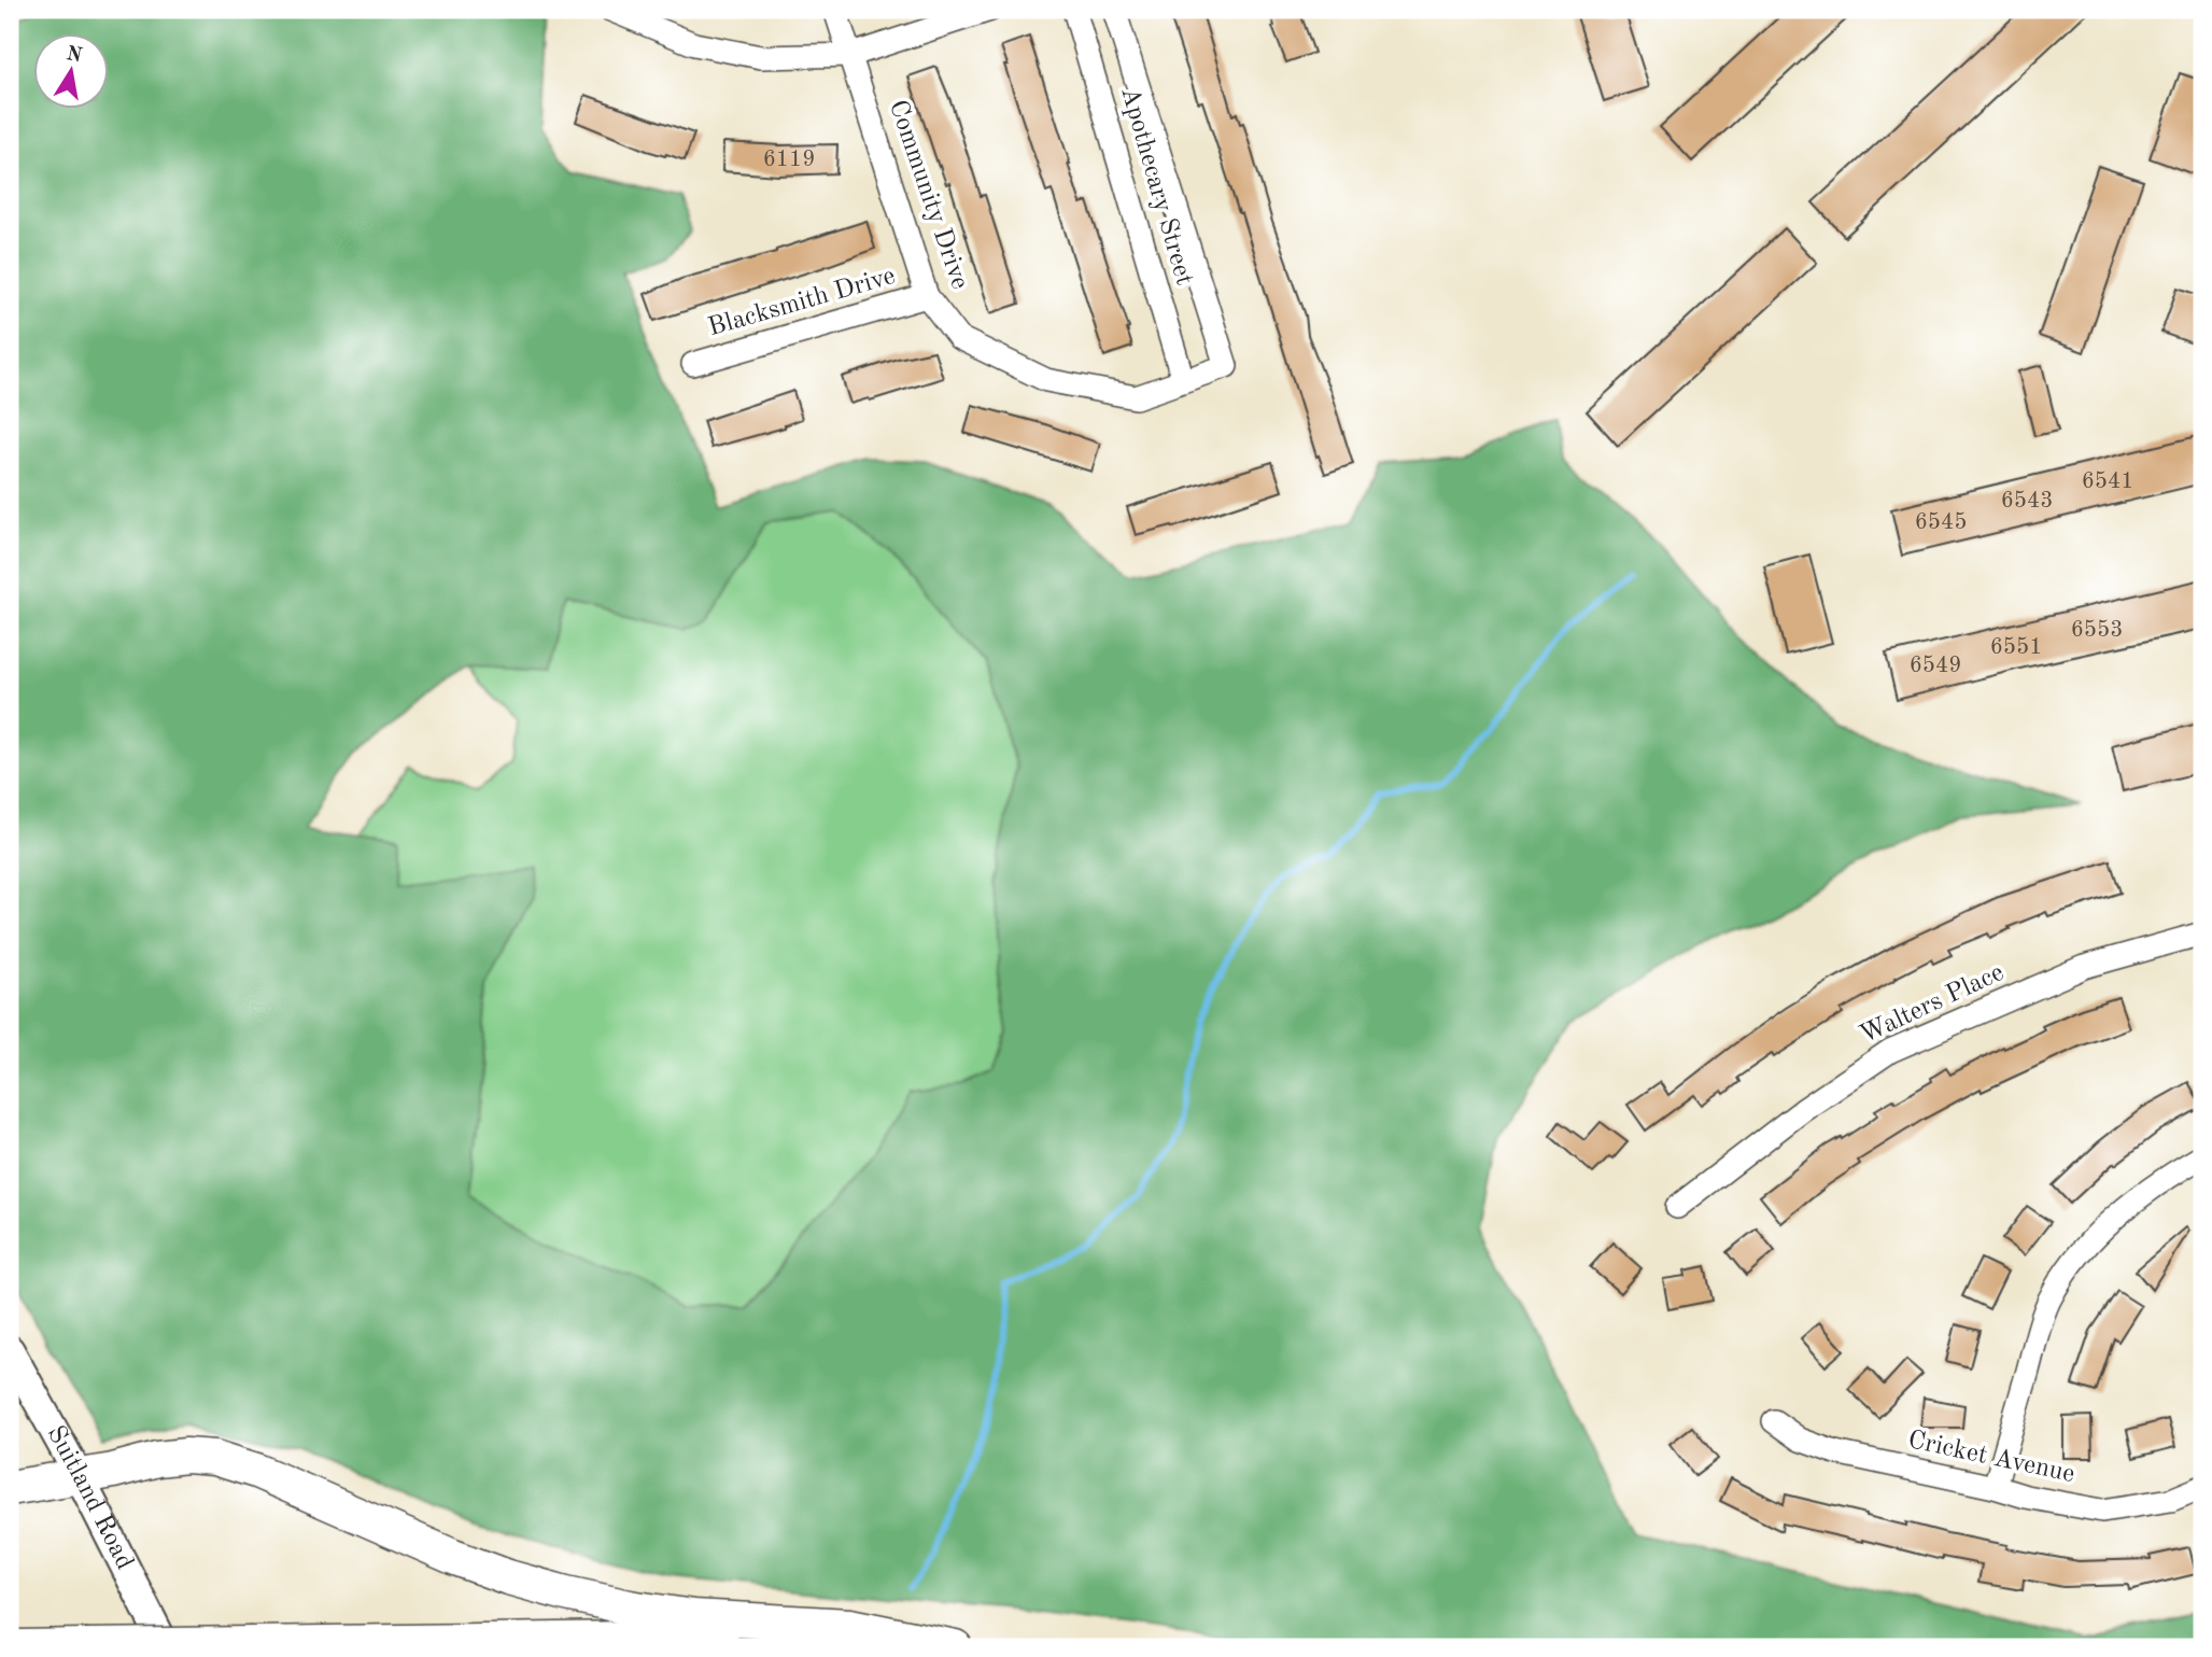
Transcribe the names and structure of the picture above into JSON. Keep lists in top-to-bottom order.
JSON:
{
  "streets": {
    "main road": ["Suitland Road"],
    "street": [
      "Apothecary Street",
      "Community Drive",
      "Blacksmith Drive",
      "Walters Place",
      "Cricket Avenue"
    ]
  },
  "crossings": [
    ["Apothecary Street", "Community Drive"],
    ["Community Drive", "Blacksmith Drive"]
  ],
  "house_numbers": [
    "6119",
    "6541",
    "6543",
    "6545",
    "6553",
    "6551",
    "6549"
  ],
  "north": "top"
}
